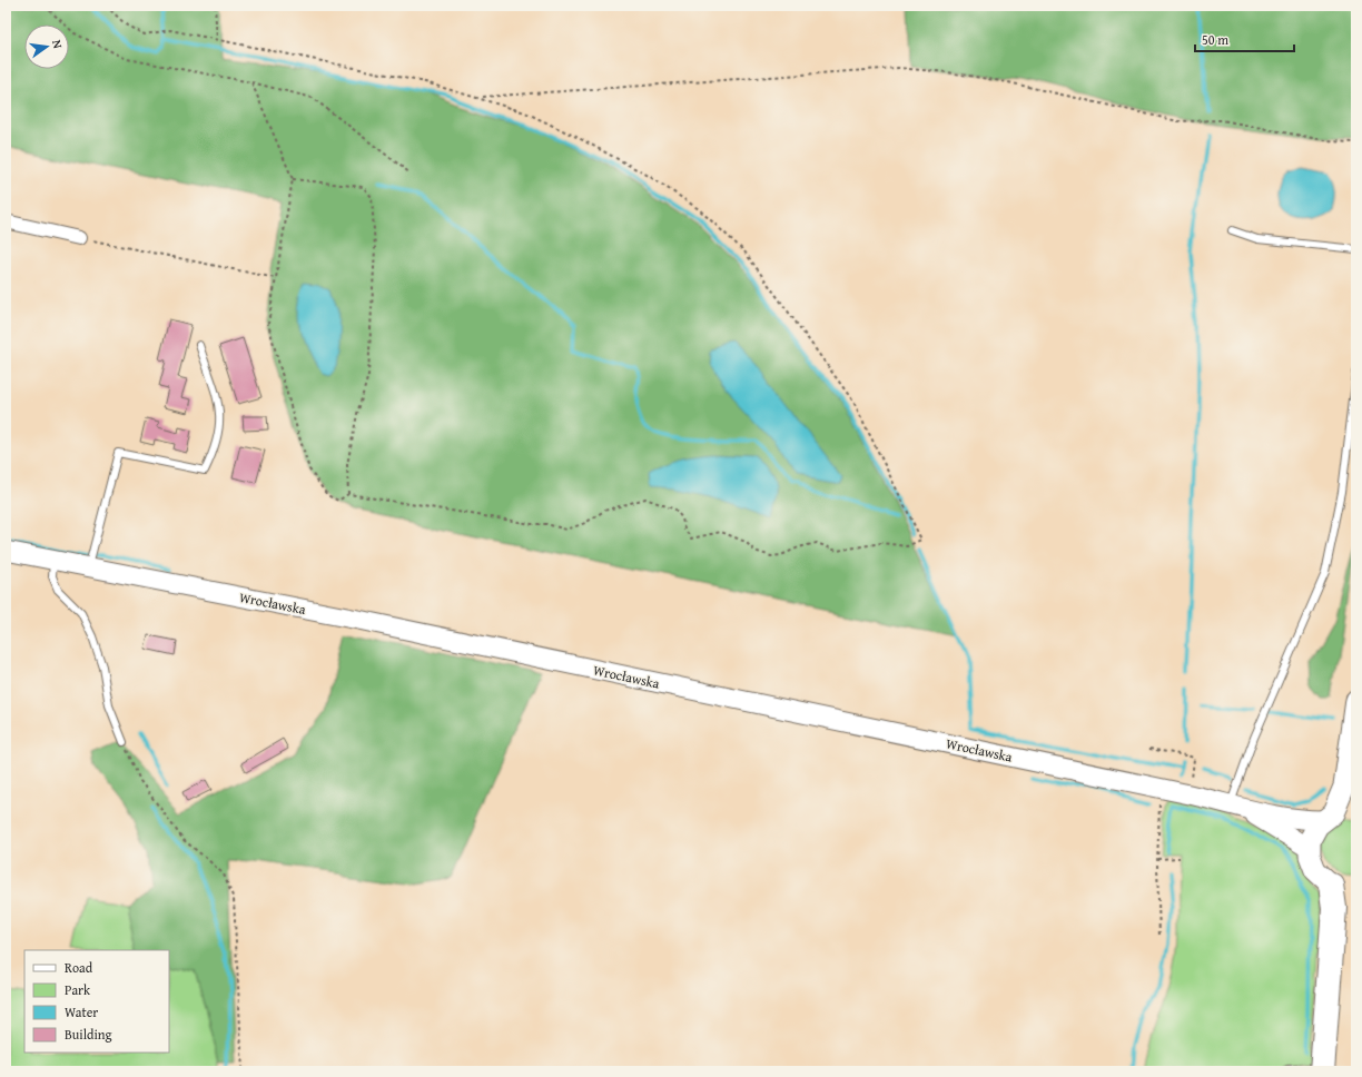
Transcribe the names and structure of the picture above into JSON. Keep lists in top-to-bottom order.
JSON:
{
  "streets": {
    "street": ["Wrocławska"]
  },
  "legend": [
    "Road",
    "Park",
    "Water",
    "Building"
  ],
  "scale_bar": "50 m",
  "north": "right"
}
